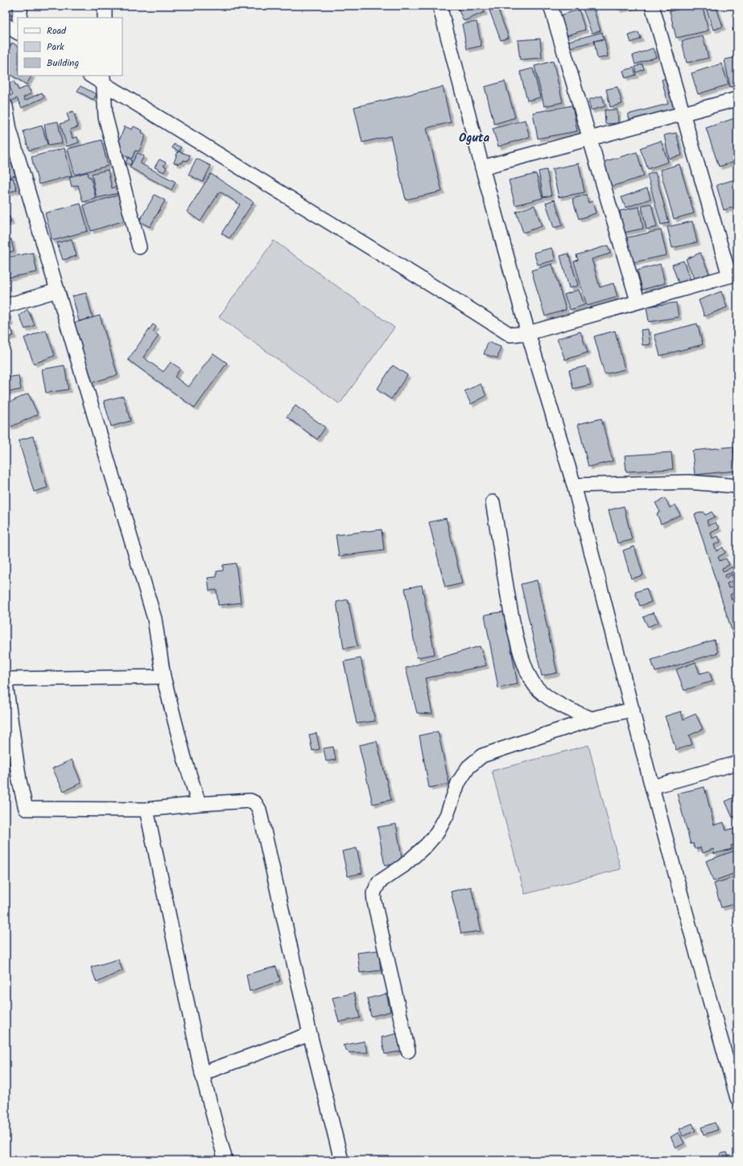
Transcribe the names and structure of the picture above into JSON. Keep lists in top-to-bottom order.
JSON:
{
  "districts": ["Oguta"],
  "legend": ["Road", "Park", "Building"]
}
